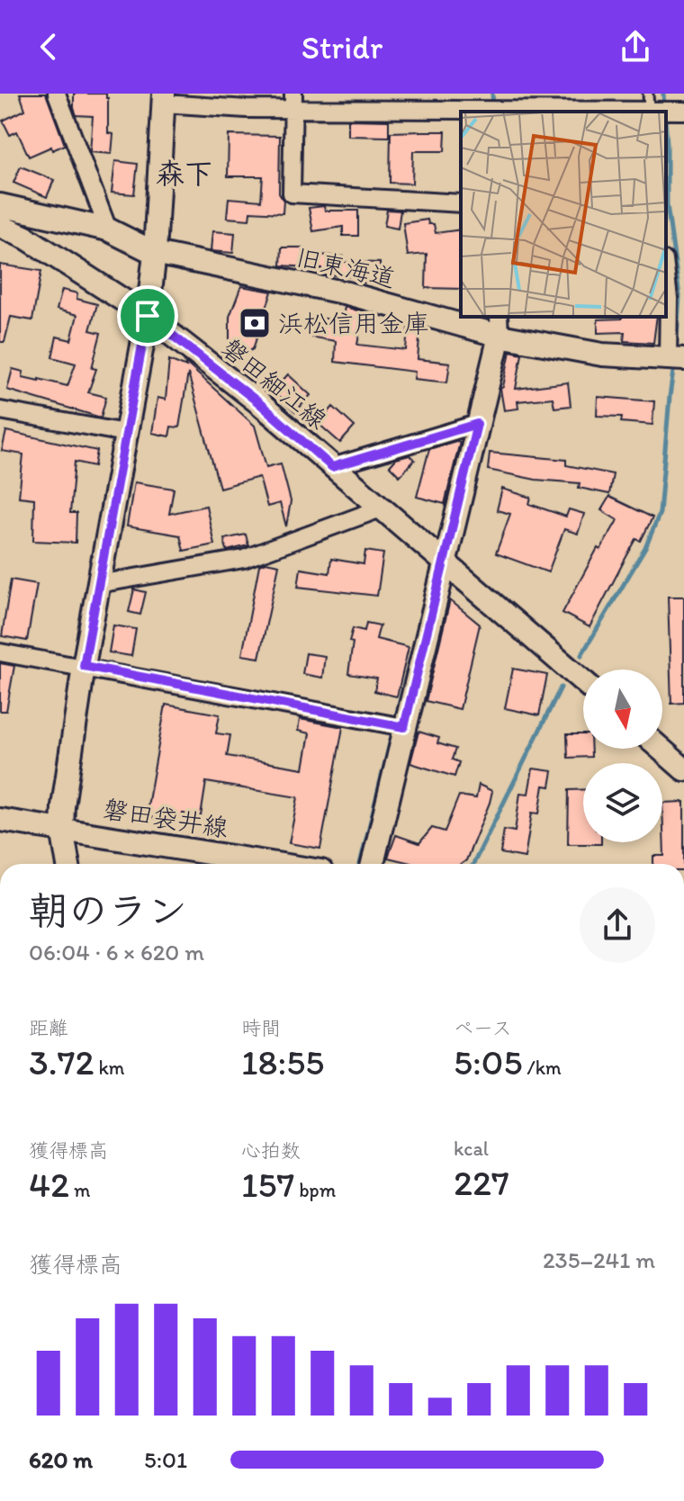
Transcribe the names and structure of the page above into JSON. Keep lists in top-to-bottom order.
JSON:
{
  "streets": {
    "street": ["旧東海道", "磐田細江線", "磐田袋井線"]
  },
  "districts": ["森下"],
  "places": {
    "bank": ["浜松信用金庫"]
  },
  "north": "bottom",
  "page": {
    "header": "Stridr",
    "heading": ["朝のラン", "06:04 · 6 × 620 m"],
    "stats": [
      ["距離", "3.72 km"],
      ["時間", "18:55"],
      ["ペース", "5:05 /km"],
      ["獲得標高", "42 m"],
      ["心拍数", "157 bpm"],
      ["kcal", "227"]
    ],
    "chart": ["獲得標高", "235–241 m"],
    "list": [
      {
        "name": "620 m",
        "note": "5:01"
      }
    ]
  }
}
